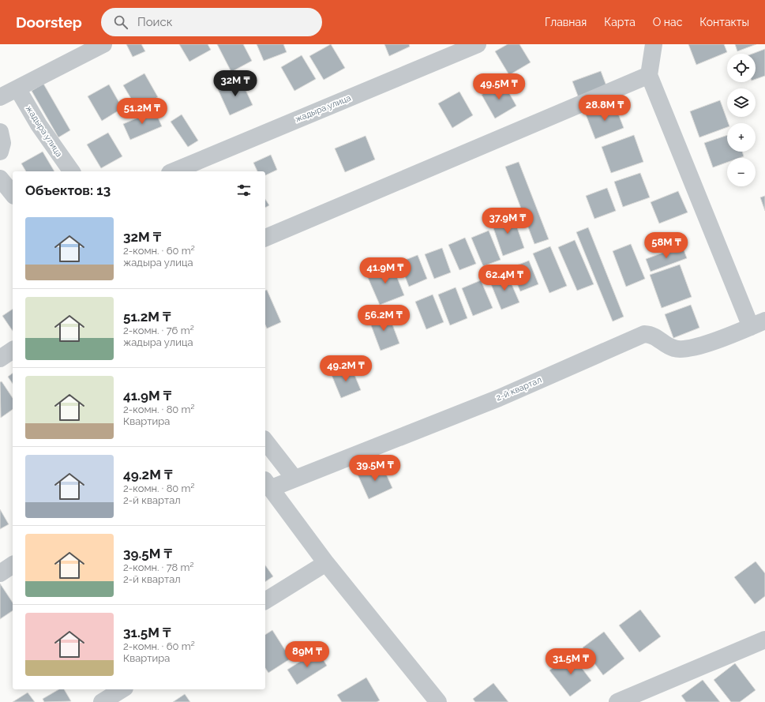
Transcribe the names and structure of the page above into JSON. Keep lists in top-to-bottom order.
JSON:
{
  "streets": {
    "street": ["жадыра улица", "2-й квартал"]
  },
  "page": {
    "header": "Doorstep",
    "search": "Поиск",
    "nav": [
      "Главная",
      "Карта",
      "О нас",
      "Контакты"
    ],
    "map_buttons": ["+", "−"],
    "price": [
      "32M ₸",
      "49.5M ₸",
      "28.8M ₸",
      "51.2M ₸",
      "37.9M ₸",
      "58M ₸",
      "41.9M ₸",
      "62.4M ₸",
      "56.2M ₸",
      "49.2M ₸",
      "39.5M ₸",
      "89M ₸",
      "31.5M ₸"
    ],
    "heading": "Объектов: 13",
    "list": [
      {
        "name": "32M ₸",
        "note": "2-комн. · 60 m² · жадыра улица"
      },
      {
        "name": "51.2M ₸",
        "note": "2-комн. · 76 m² · жадыра улица"
      },
      {
        "name": "41.9M ₸",
        "note": "2-комн. · 80 m² · Квартира"
      },
      {
        "name": "49.2M ₸",
        "note": "2-комн. · 80 m² · 2-й квартал"
      },
      {
        "name": "39.5M ₸",
        "note": "2-комн. · 78 m² · 2-й квартал"
      },
      {
        "name": "31.5M ₸",
        "note": "2-комн. · 60 m² · Квартира"
      }
    ]
  }
}
